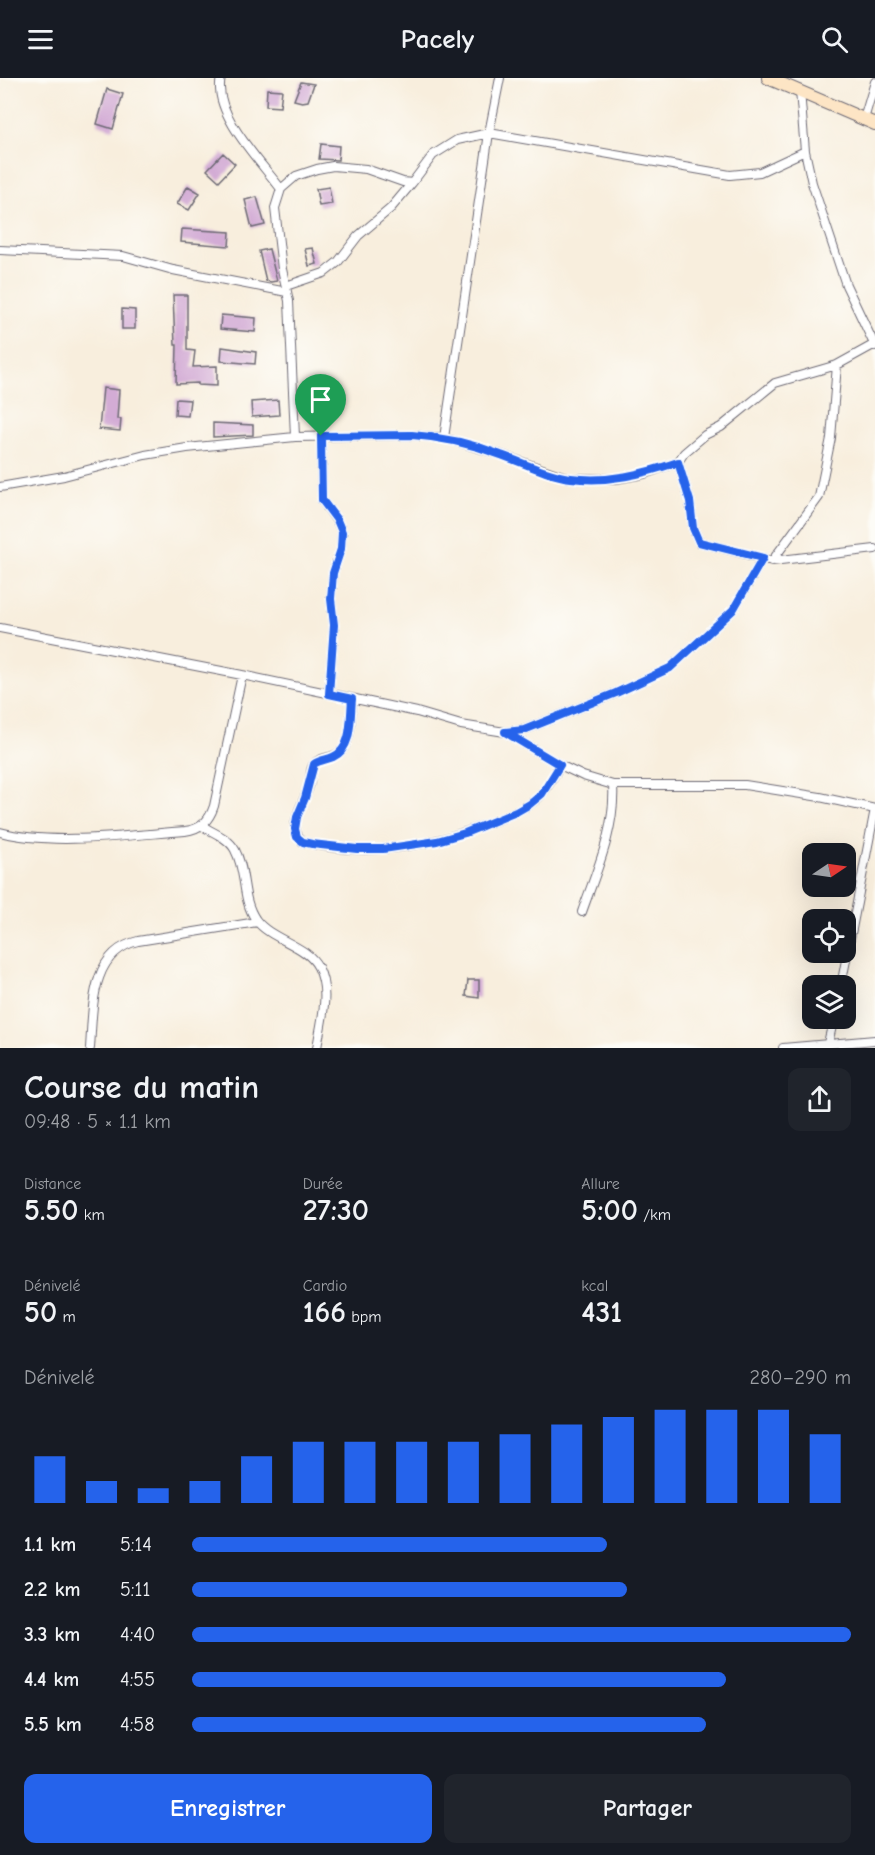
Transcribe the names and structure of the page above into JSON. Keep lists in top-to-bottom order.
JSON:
{
  "north": "right",
  "page": {
    "header": "Pacely",
    "heading": ["Course du matin", "09:48 · 5 × 1.1 km"],
    "stats": [
      ["Distance", "5.50 km"],
      ["Durée", "27:30"],
      ["Allure", "5:00 /km"],
      ["Dénivelé", "50 m"],
      ["Cardio", "166 bpm"],
      ["kcal", "431"]
    ],
    "chart": ["Dénivelé", "280–290 m"],
    "list": [
      {
        "name": "1.1 km",
        "note": "5:14"
      },
      {
        "name": "2.2 km",
        "note": "5:11"
      },
      {
        "name": "3.3 km",
        "note": "4:40"
      },
      {
        "name": "4.4 km",
        "note": "4:55"
      },
      {
        "name": "5.5 km",
        "note": "4:58"
      }
    ],
    "buttons": ["Enregistrer", "Partager"]
  }
}
